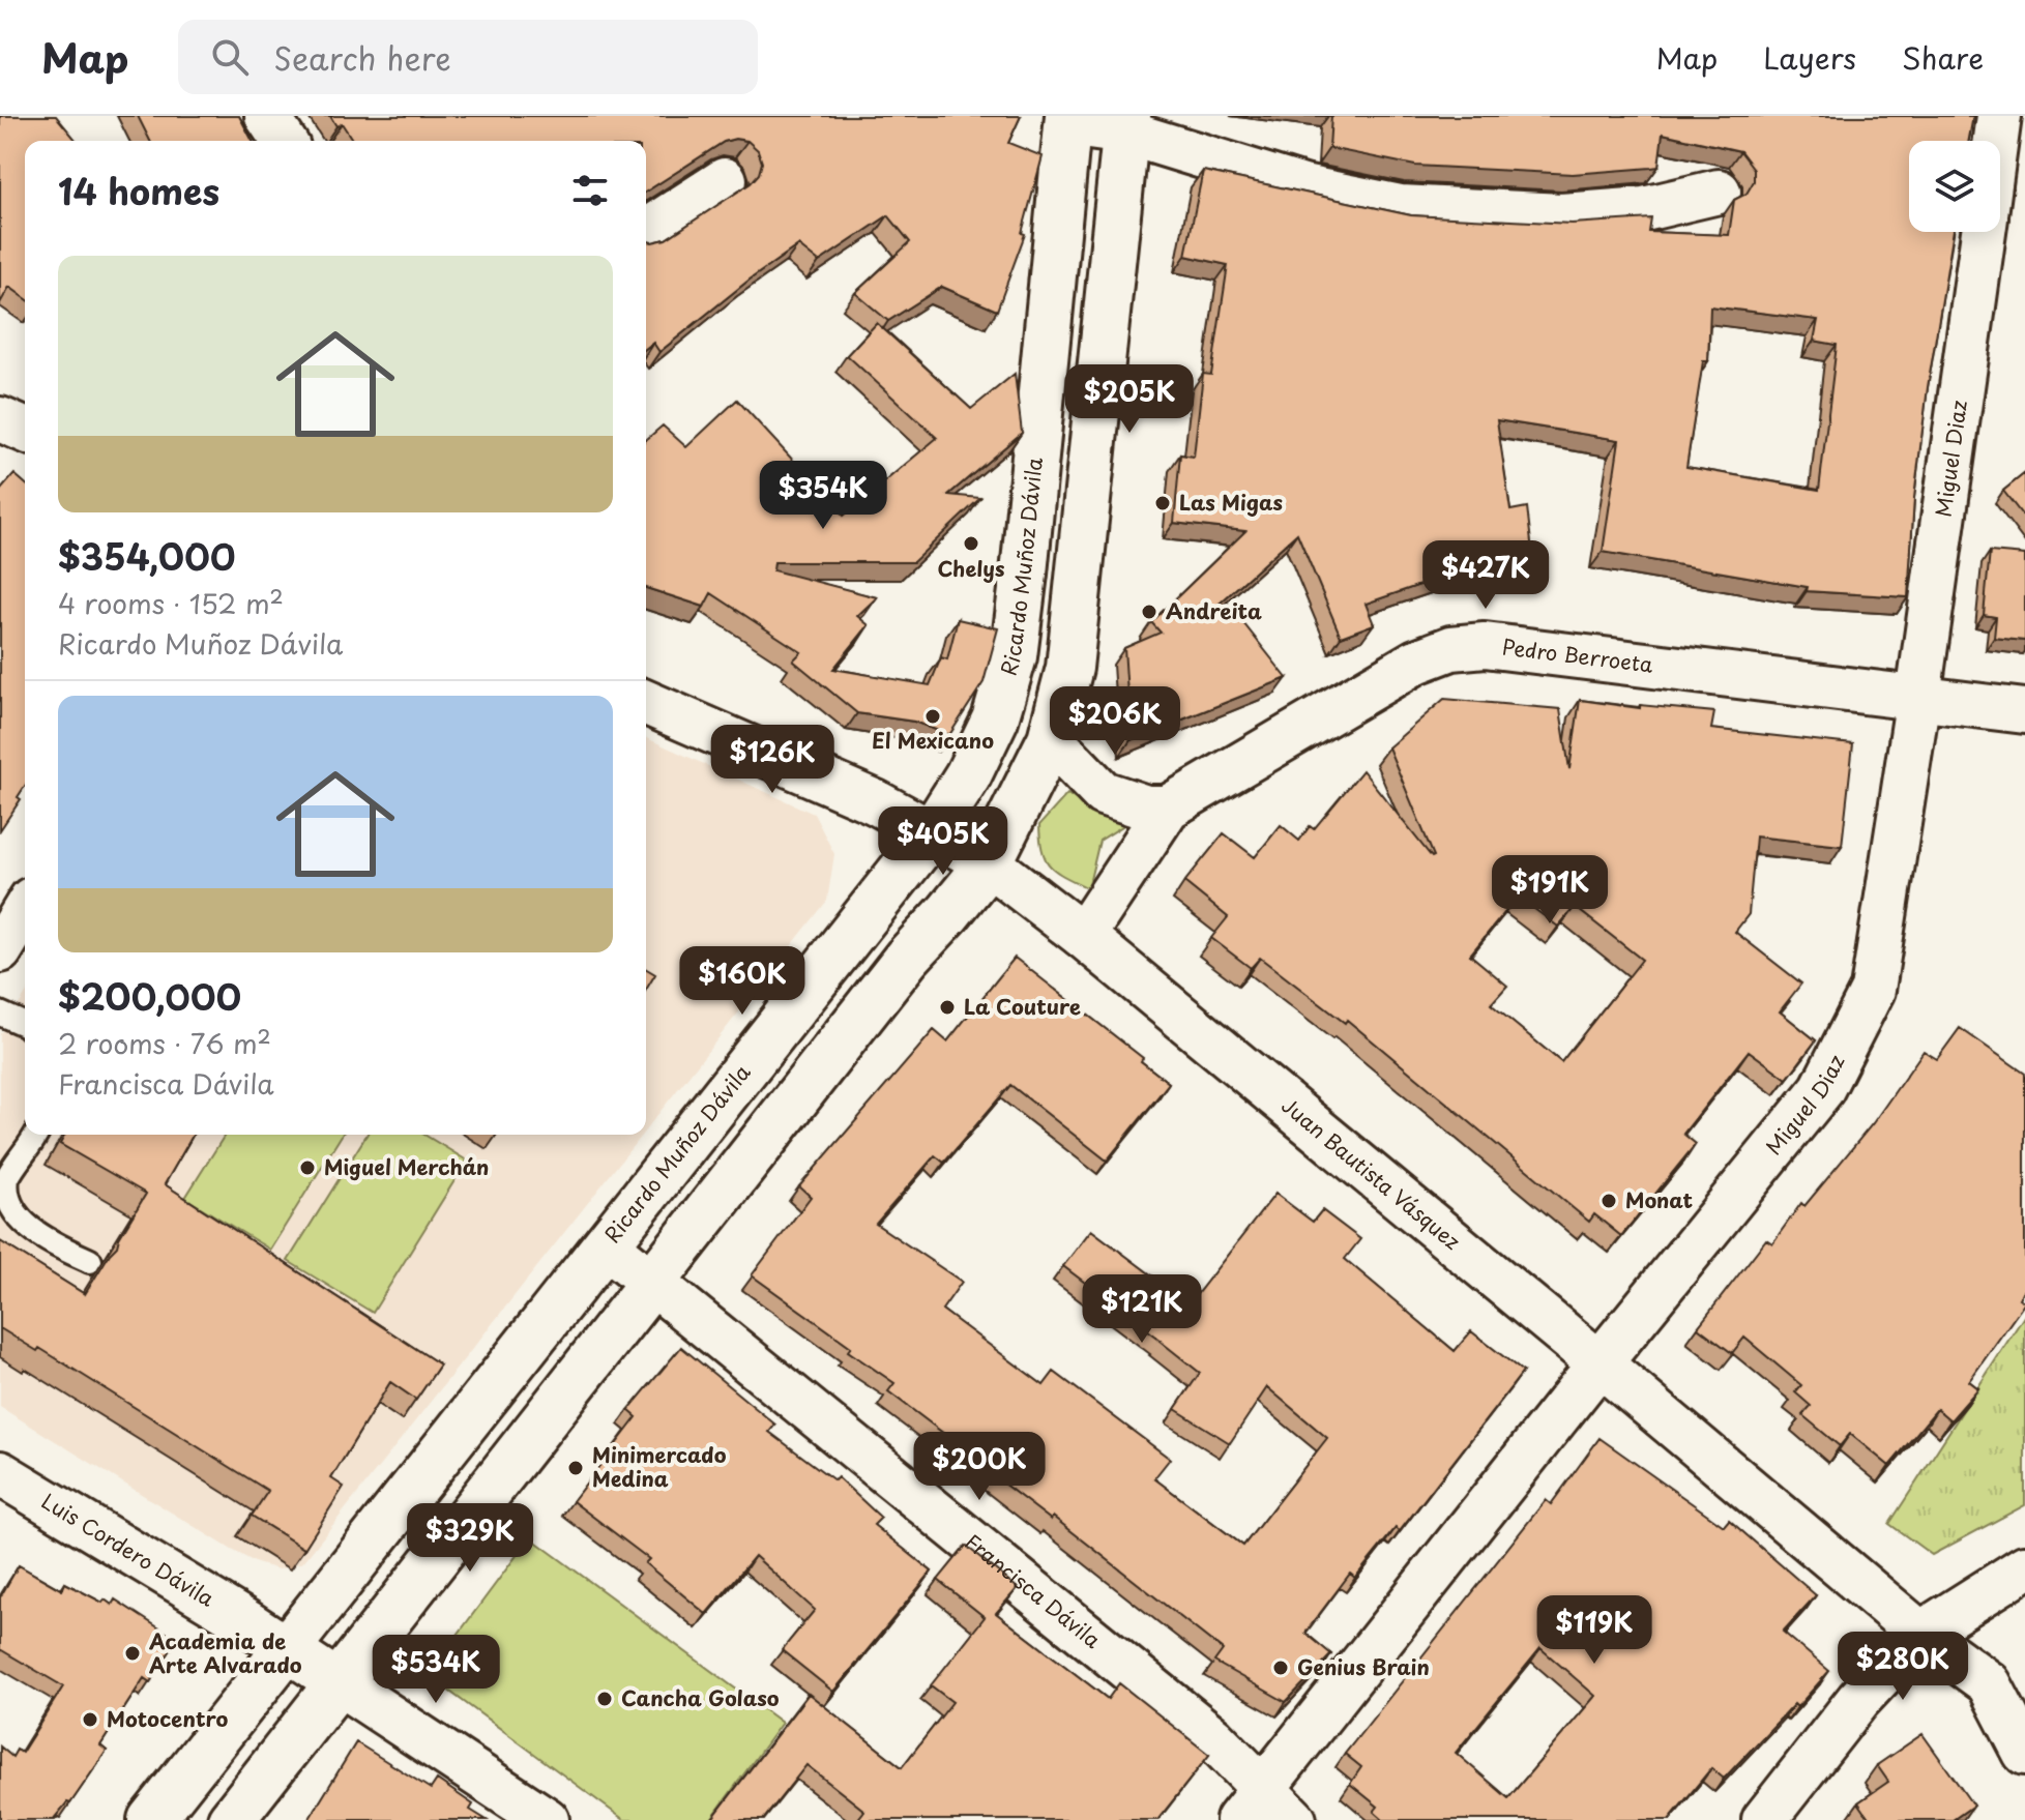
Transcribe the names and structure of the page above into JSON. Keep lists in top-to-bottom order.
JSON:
{
  "streets": {
    "main road": ["Ricardo Muñoz Dávila"],
    "street": [
      "Miguel Diaz",
      "Pedro Berroeta",
      "Juan Bautista Vásquez",
      "Luis Cordero Dávila",
      "Francisca Dávila"
    ]
  },
  "crossings": [
    ["Miguel Diaz", "Pedro Berroeta"],
    ["Miguel Diaz", "Juan Bautista Vásquez"],
    ["Miguel Diaz", "Francisca Dávila"],
    ["Ricardo Muñoz Dávila", "Juan Bautista Vásquez"],
    ["Ricardo Muñoz Dávila", "Luis Cordero Dávila"],
    ["Ricardo Muñoz Dávila", "Francisca Dávila"],
    ["Pedro Berroeta", "Juan Bautista Vásquez"]
  ],
  "places": [
    "Las Migas",
    "Chelys",
    "Andreita",
    "El Mexicano",
    "La Couture",
    "Miguel Merchán",
    "Monat",
    "Minimercado Medina",
    "Academia de Arte Alvarado",
    "Genius Brain",
    "Cancha Golaso",
    "Motocentro"
  ],
  "page": {
    "header": "Map",
    "search": "Search here",
    "nav": ["Map", "Layers", "Share"],
    "heading": "14 homes",
    "list": [
      {
        "name": "$354,000",
        "note": "4 rooms · 152 m² · Ricardo Muñoz Dávila"
      },
      {
        "name": "$200,000",
        "note": "2 rooms · 76 m² · Francisca Dávila"
      }
    ],
    "price": [
      "$205K",
      "$354K",
      "$427K",
      "$206K",
      "$126K",
      "$405K",
      "$191K",
      "$160K",
      "$121K",
      "$200K",
      "$329K",
      "$119K",
      "$280K",
      "$534K"
    ]
  }
}
